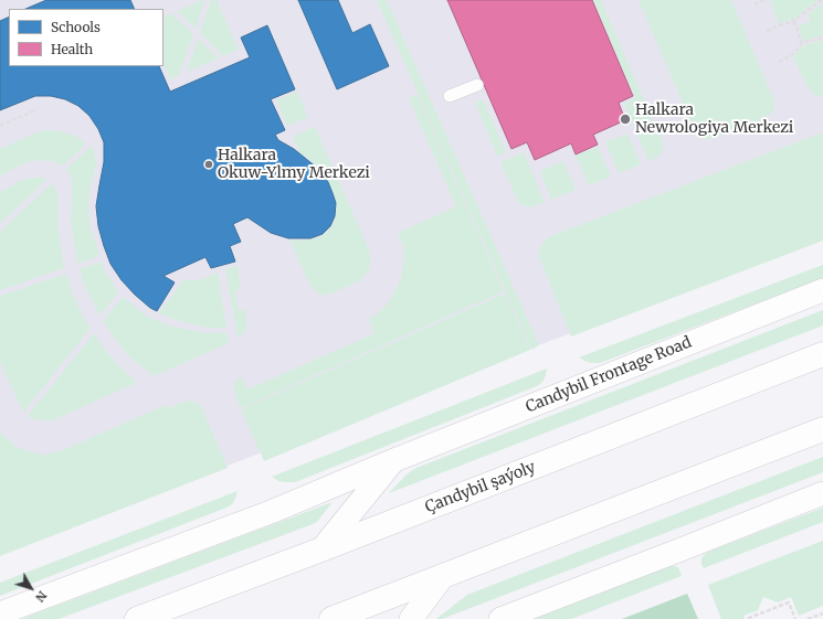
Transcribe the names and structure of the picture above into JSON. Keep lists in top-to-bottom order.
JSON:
{
  "streets": {
    "main road": ["Çandybil şaýoly"],
    "street": ["Candybil Frontage Road"]
  },
  "places": ["Halkara Newrologiya Merkezi", "Halkara Okuw-Ylmy Merkezi"],
  "legend": ["Schools", "Health"],
  "north": "bottom right"
}
